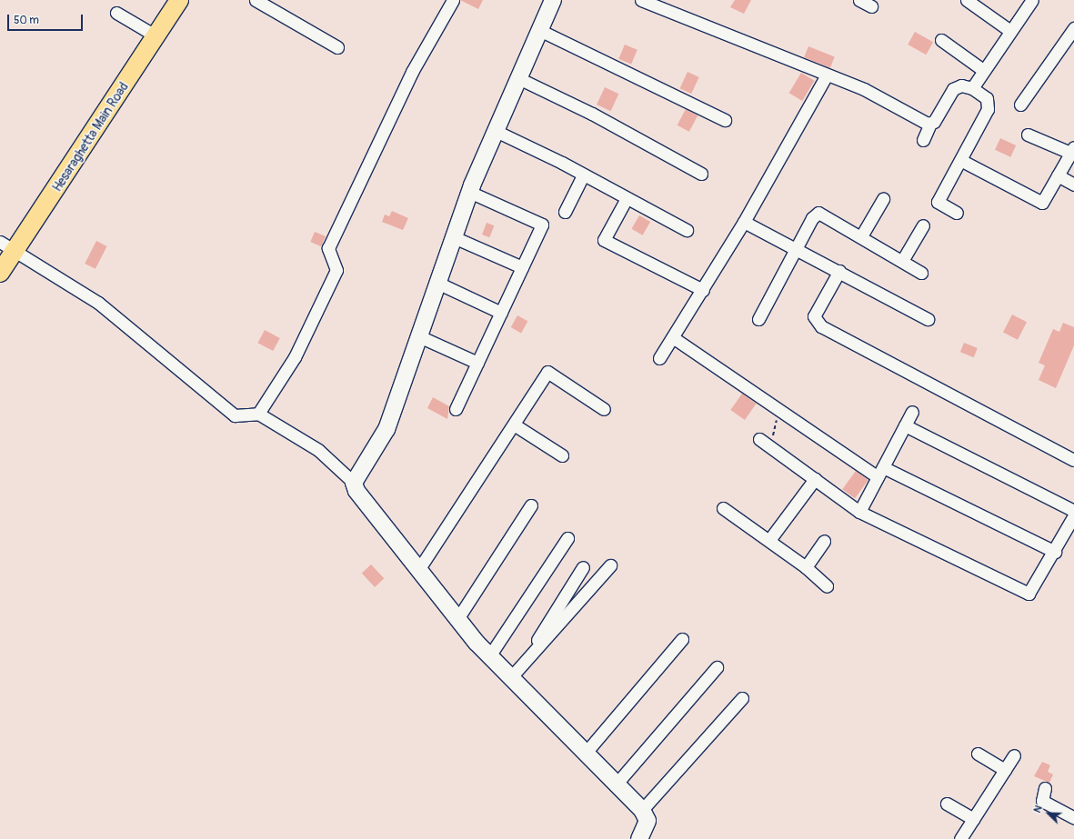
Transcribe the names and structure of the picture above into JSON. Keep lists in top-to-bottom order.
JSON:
{
  "streets": {
    "main road": ["Hesaraghetta Main Road"]
  },
  "scale_bar": "50 m",
  "north": "top left"
}
